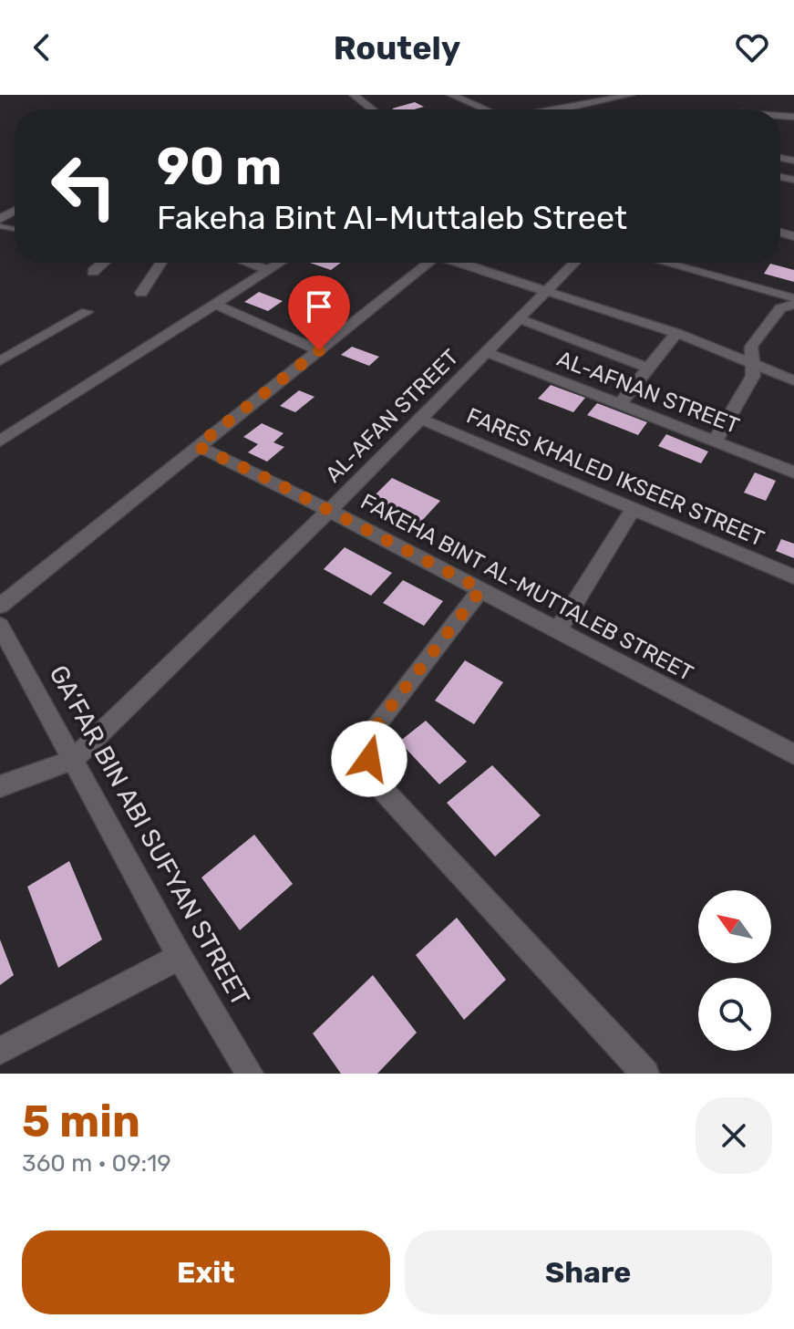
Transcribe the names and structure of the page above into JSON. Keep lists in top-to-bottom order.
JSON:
{
  "streets": {
    "street": [
      "AL-AFNAN STREET",
      "AL-AFAN STREET",
      "FARES KHALED IKSEER STREET",
      "FAKEHA BINT AL-MUTTALEB STREET",
      "GA‘FAR BIN ABI SUFYAN STREET"
    ]
  },
  "crossings": [
    ["AL-AFNAN STREET", "AL-AFAN STREET"],
    ["AL-AFAN STREET", "FARES KHALED IKSEER STREET"],
    ["AL-AFAN STREET", "FAKEHA BINT AL-MUTTALEB STREET"],
    ["AL-AFAN STREET", "GA‘FAR BIN ABI SUFYAN STREET"]
  ],
  "north": "top left",
  "page": {
    "header": "Routely",
    "turn": ["90 m", "Fakeha Bint Al-Muttaleb Street"],
    "heading": ["5 min", "360 m · 09:19"],
    "buttons": ["Exit", "Share"]
  }
}
